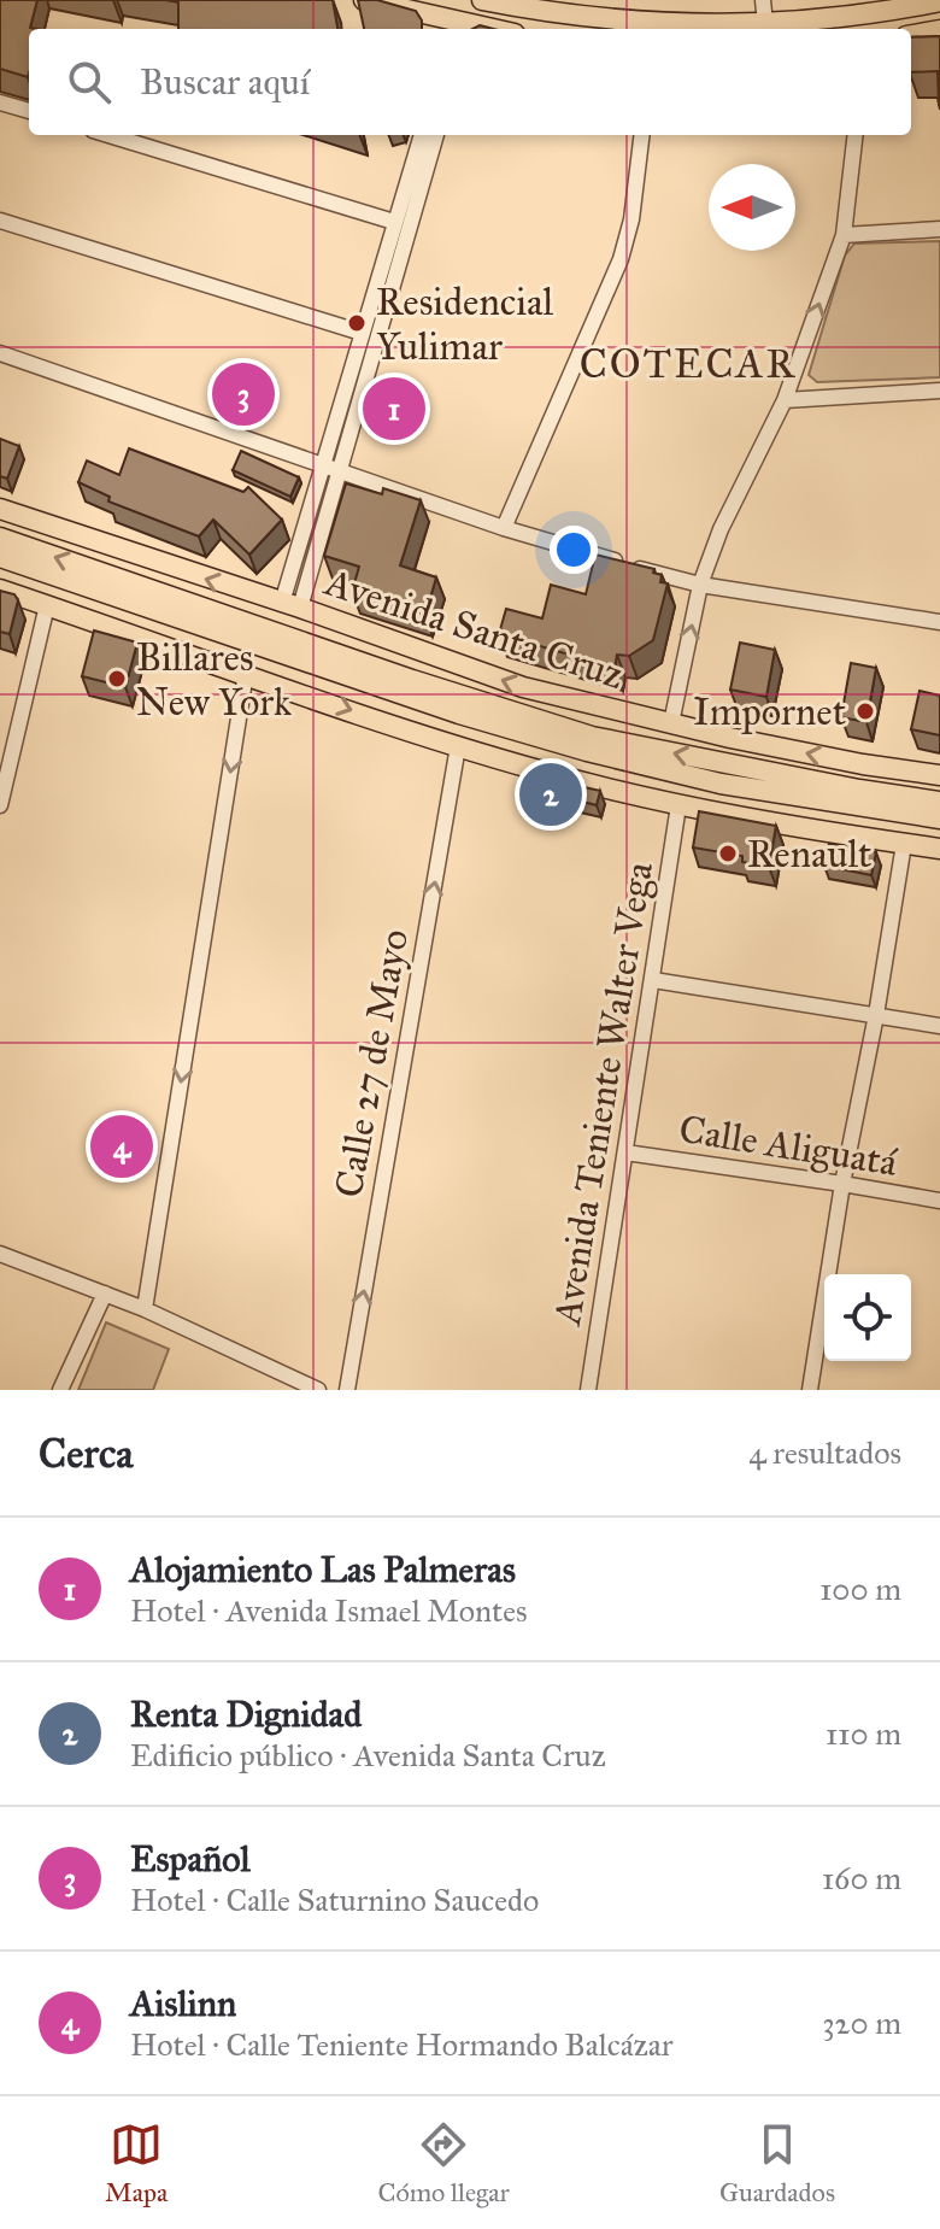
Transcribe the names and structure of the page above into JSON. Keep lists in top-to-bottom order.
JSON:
{
  "streets": {
    "main road": ["Avenida Santa Cruz"],
    "street": ["Calle 27 de Mayo", "Avenida Teniente Walter Vega", "Calle Aliguatá"]
  },
  "crossings": [
    ["Avenida Teniente Walter Vega", "Calle Aliguatá"]
  ],
  "one_way": ["Calle 27 de Mayo"],
  "districts": ["COTECAR"],
  "places": [
    "Residencial Yulimar",
    "Billares New York",
    "Impornet",
    "Renault"
  ],
  "north": "left",
  "page": {
    "search": "Buscar aquí",
    "pins": [
      "3",
      "1",
      "2",
      "4"
    ],
    "heading": ["Cerca", "4 resultados"],
    "list": [
      {
        "mark": "1",
        "name": "Alojamiento Las Palmeras",
        "note": "Hotel · Avenida Ismael Montes",
        "value": "100 m"
      },
      {
        "mark": "2",
        "name": "Renta Dignidad",
        "note": "Edificio público · Avenida Santa Cruz",
        "value": "110 m"
      },
      {
        "mark": "3",
        "name": "Español",
        "note": "Hotel · Calle Saturnino Saucedo",
        "value": "160 m"
      },
      {
        "mark": "4",
        "name": "Aislinn",
        "note": "Hotel · Calle Teniente Hormando Balcázar",
        "value": "320 m"
      }
    ],
    "nav": ["Mapa", "Cómo llegar", "Guardados"]
  }
}
